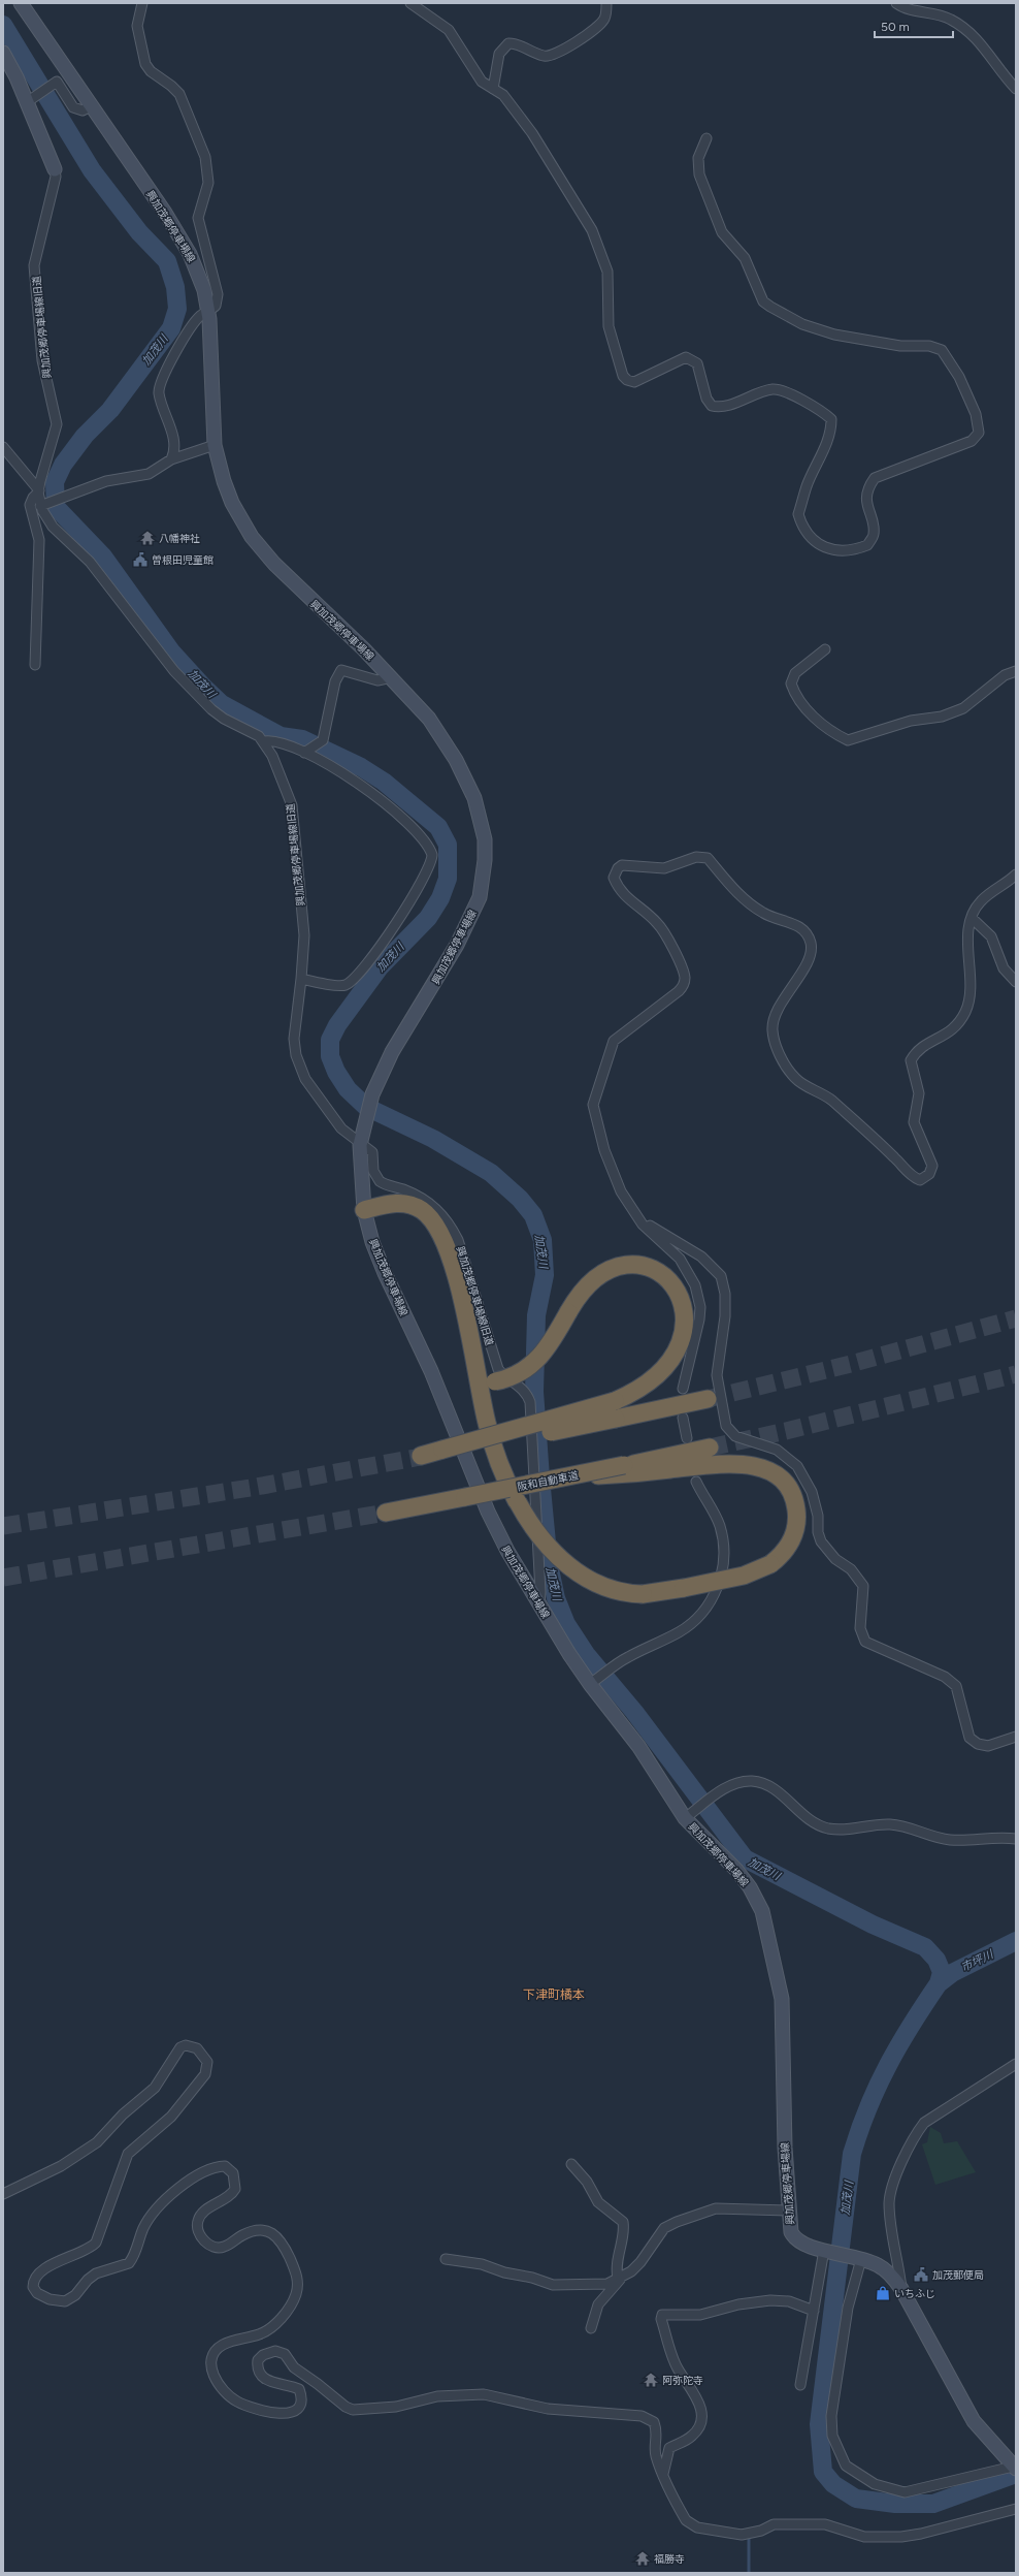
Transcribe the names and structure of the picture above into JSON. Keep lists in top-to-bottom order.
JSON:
{
  "streets": {
    "highway": ["阪和自動車道"],
    "main road": ["興加茂郷停車場線", "興加茂郷停車場線旧道"]
  },
  "crossings": [
    ["興加茂郷停車場線", "興加茂郷停車場線旧道"]
  ],
  "districts": ["下津町橘本"],
  "water": ["加茂川", "市坪川"],
  "places": {
    "temple": ["八幡神社", "阿弥陀寺", "福勝寺"],
    "public building": ["曽根田児童館", "加茂郵便局"],
    "shop": ["いちふじ"]
  },
  "scale_bar": "50 m"
}
